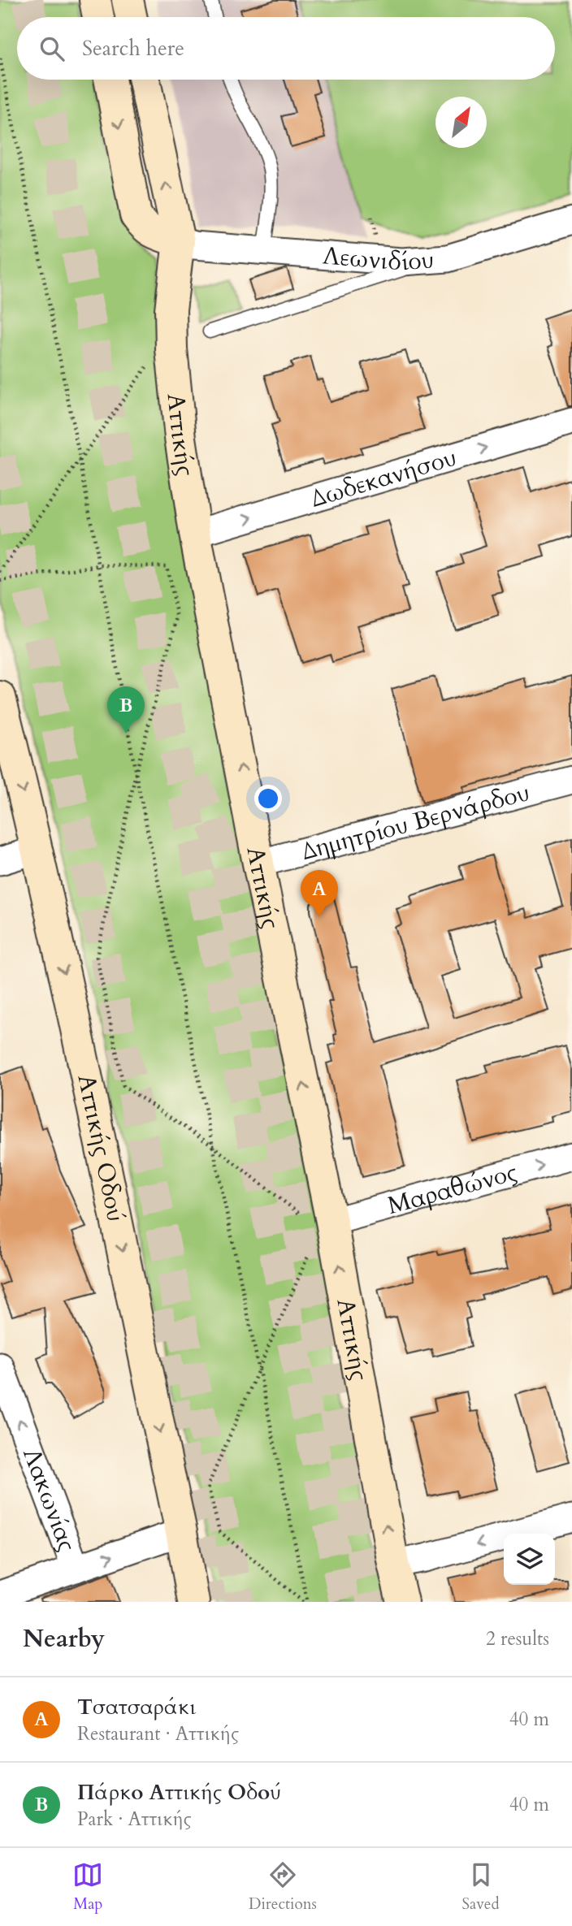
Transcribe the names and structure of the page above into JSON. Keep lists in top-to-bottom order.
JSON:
{
  "streets": {
    "main road": ["Αττικής", "Αττικής Οδού"],
    "street": [
      "Λεωνιδίου",
      "Δωδεκανήσου",
      "Δημητρίου Βερνάρδου",
      "Μαραθώνος",
      "Λακωνίας"
    ]
  },
  "crossings": [
    ["Λεωνιδίου", "Αττικής"],
    ["Αττικής", "Δωδεκανήσου"],
    ["Αττικής", "Δημητρίου Βερνάρδου"],
    ["Αττικής", "Μαραθώνος"]
  ],
  "one_way": [
    "Αττικής",
    "Δωδεκανήσου",
    "Αττικής Οδού",
    "Μαραθώνος",
    "Λακωνίας"
  ],
  "north": "top right",
  "page": {
    "search": "Search here",
    "pins": ["B", "A"],
    "heading": ["Nearby", "2 results"],
    "list": [
      {
        "mark": "A",
        "name": "Τσατσαράκι",
        "note": "Restaurant · Αττικής",
        "value": "40 m"
      },
      {
        "mark": "B",
        "name": "Πάρκο Αττικής Οδού",
        "note": "Park · Αττικής",
        "value": "40 m"
      }
    ],
    "nav": ["Map", "Directions", "Saved"]
  }
}
